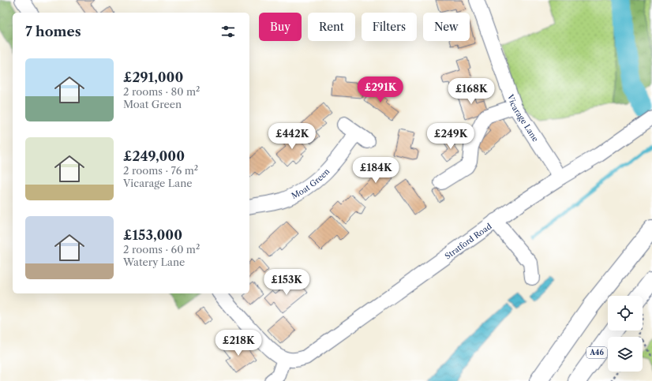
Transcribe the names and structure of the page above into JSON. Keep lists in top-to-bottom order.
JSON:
{
  "streets": {
    "highway": ["A46"],
    "street": ["Vicarage Lane", "Moat Green", "Stratford Road"]
  },
  "crossings": [
    ["Vicarage Lane", "Stratford Road"]
  ],
  "page": {
    "chip": [
      "Buy",
      "Rent",
      "Filters",
      "New"
    ],
    "heading": "7 homes",
    "list": [
      {
        "name": "£291,000",
        "note": "2 rooms · 80 m² · Moat Green"
      },
      {
        "name": "£249,000",
        "note": "2 rooms · 76 m² · Vicarage Lane"
      },
      {
        "name": "£153,000",
        "note": "2 rooms · 60 m² · Watery Lane"
      }
    ],
    "price": [
      "£291K",
      "£168K",
      "£442K",
      "£249K",
      "£184K",
      "£153K",
      "£218K"
    ]
  }
}
